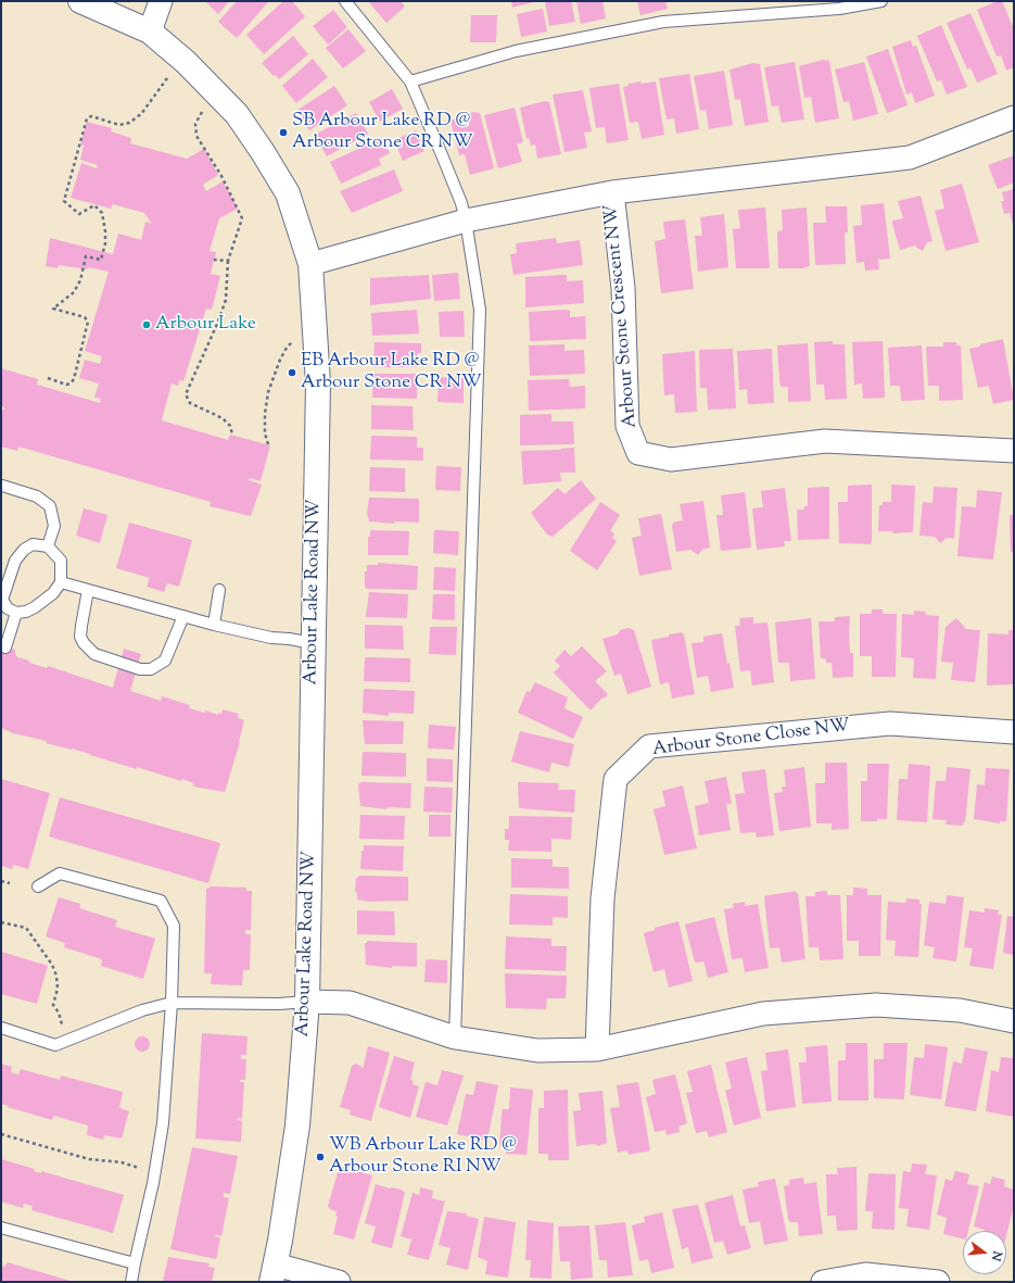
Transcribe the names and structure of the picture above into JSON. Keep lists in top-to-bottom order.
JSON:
{
  "streets": {
    "street": ["Arbour Stone Crescent NW", "Arbour Lake Road NW", "Arbour Stone Close NW"]
  },
  "crossings": [
    ["Arbour Stone Crescent NW", "Arbour Lake Road NW"]
  ],
  "places": [
    "SB Arbour Lake RD @ Arbour Stone CR NW",
    "Arbour Lake",
    "EB Arbour Lake RD @ Arbour Stone CR NW",
    "WB Arbour Lake RD @ Arbour Stone RI NW"
  ],
  "north": "right"
}
